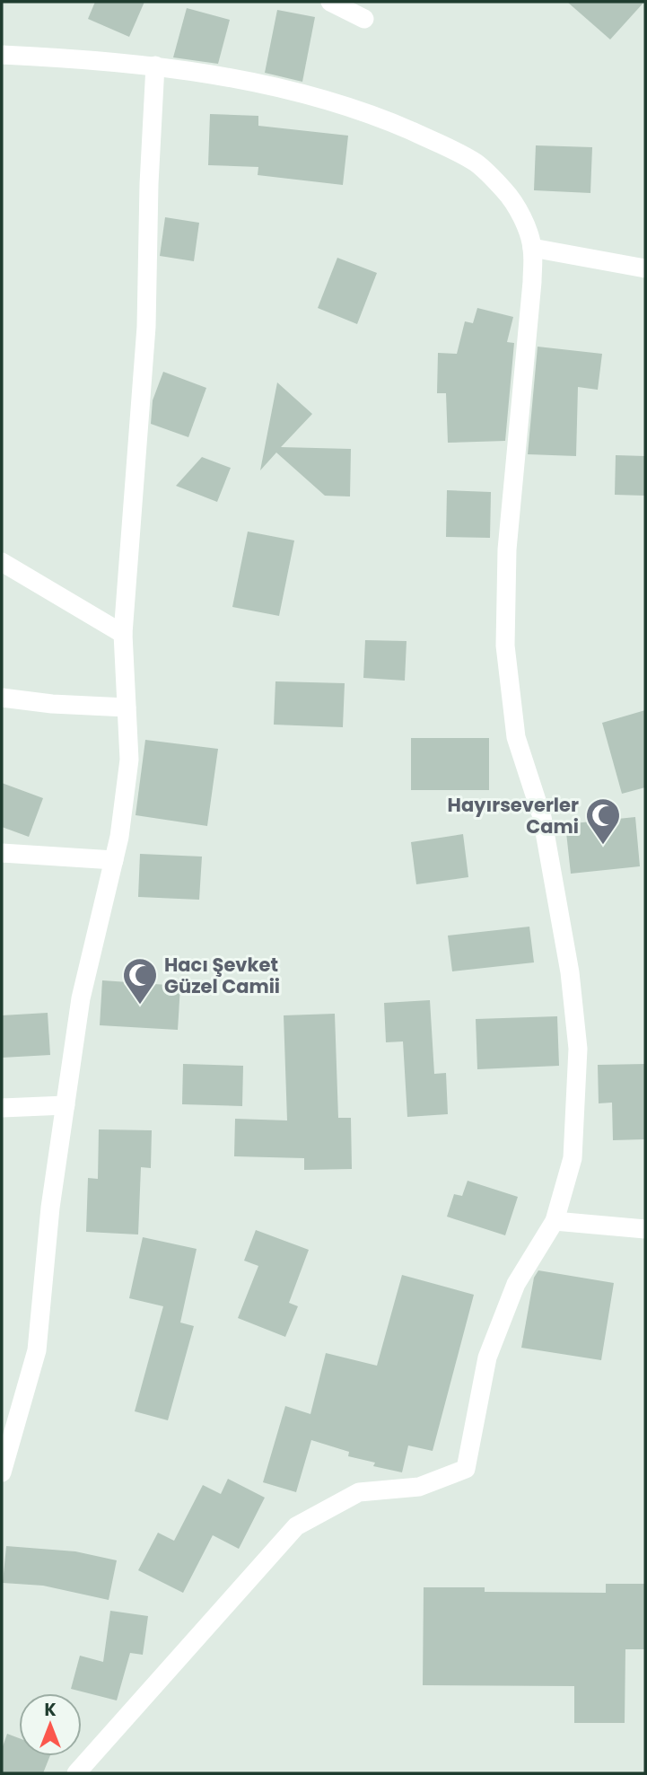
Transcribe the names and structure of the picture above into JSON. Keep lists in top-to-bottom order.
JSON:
{
  "places": {
    "mosque": ["Hayırseverler Cami", "Hacı Şevket Güzel Camii"]
  },
  "north": "top"
}
